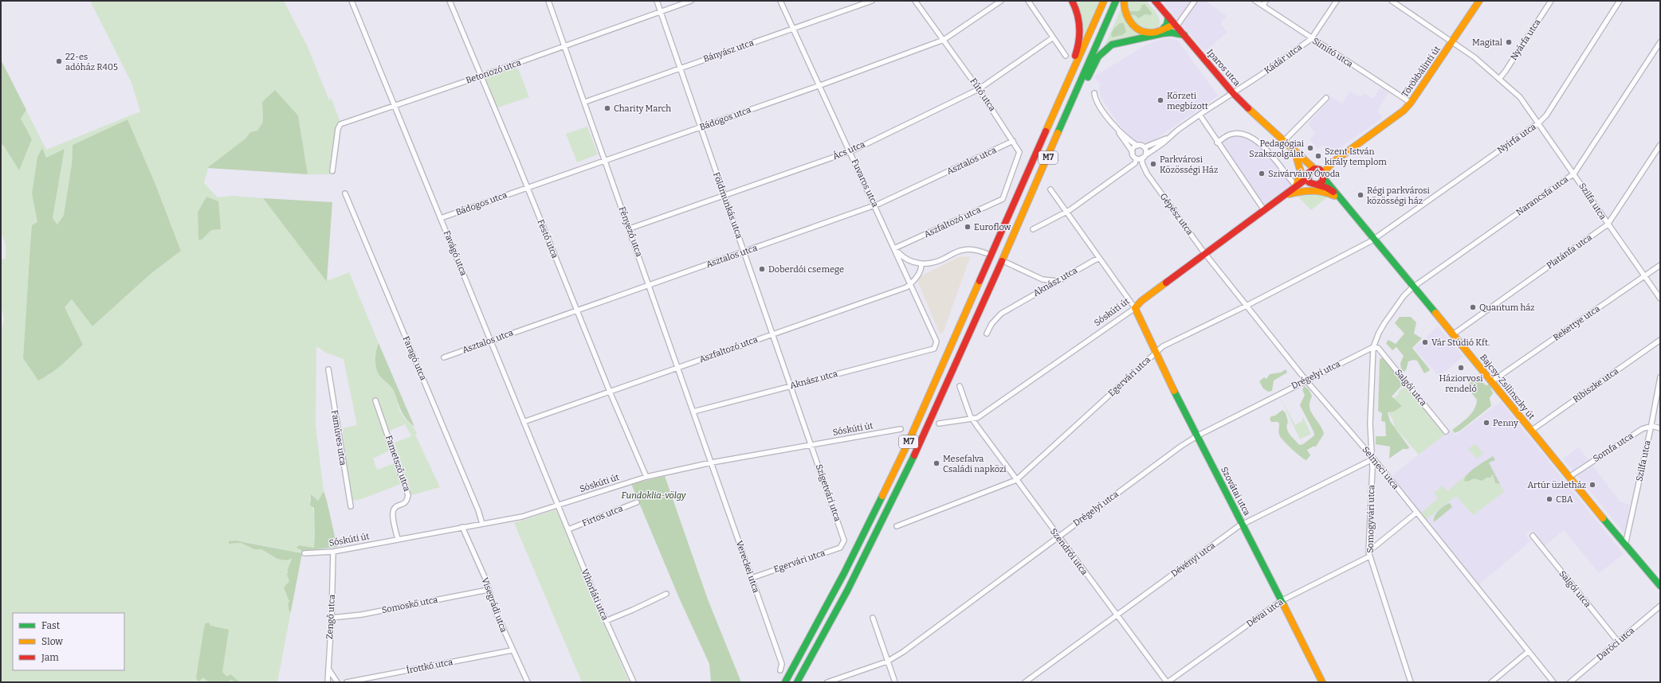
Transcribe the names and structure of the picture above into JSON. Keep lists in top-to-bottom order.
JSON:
{
  "streets": {
    "main road": [
      "Iparos utca",
      "Törökbálinti út",
      "M7",
      "Sóskúti út",
      "Bajcsy-Zsilinszky út",
      "Szovátai utca"
    ],
    "street": [
      "Nyárfa utca",
      "Bányász utca",
      "Simító utca",
      "Kádár utca",
      "Betonozó utca",
      "Fűtő utca",
      "Bádogos utca",
      "Nyírfa utca",
      "Ács utca",
      "Asztalos utca",
      "Fuvaros utca",
      "Narancsfa utca",
      "Szilfa utca",
      "Földmunkás utca",
      "Gépész utca",
      "Aszfaltozó utca",
      "Fényező utca",
      "Festő utca",
      "Platánfa utca",
      "Favágó utca",
      "Aknász utca",
      "Rekettye utca",
      "Faragó utca",
      "Drégelyi utca",
      "Egervári utca",
      "Ribiszke utca",
      "Salgói utca",
      "Faműves utca",
      "Somfa utca",
      "Fametsző utca",
      "Selmeci utca",
      "Szigetvári utca",
      "Firtos utca",
      "Somogyvári utca",
      "Szendrői utca",
      "Dévényi utca",
      "Vereckei utca",
      "Vihorláti utca",
      "Somoskő utca",
      "Visegrádi utca",
      "Dévai utca",
      "Zengő utca",
      "Daróci utca",
      "Írottkő utca"
    ]
  },
  "crossings": [
    ["Nyárfa utca", "Szilfa utca"],
    ["Bányász utca", "Fuvaros utca"],
    ["Bányász utca", "Földmunkás utca"],
    ["Bányász utca", "Fényező utca"],
    ["Simító utca", "Kádár utca"],
    ["Simító utca", "Törökbálinti út"],
    ["Kádár utca", "Iparos utca"],
    ["Iparos utca", "Törökbálinti út"],
    ["Iparos utca", "Sóskúti út"],
    ["Iparos utca", "Bajcsy-Zsilinszky út"],
    ["Betonozó utca", "Földmunkás utca"],
    ["Betonozó utca", "Fényező utca"],
    ["Betonozó utca", "Festő utca"],
    ["Betonozó utca", "Favágó utca"],
    ["Törökbálinti út", "Szilfa utca"],
    ["Törökbálinti út", "Sóskúti út"],
    ["Törökbálinti út", "Bajcsy-Zsilinszky út"],
    ["Fűtő utca", "Bádogos utca"],
    ["Fűtő utca", "Ács utca"],
    ["Fűtő utca", "Asztalos utca"],
    ["Fűtő utca", "Aszfaltozó utca"],
    ["Bádogos utca", "Fuvaros utca"],
    ["Bádogos utca", "Földmunkás utca"],
    ["Bádogos utca", "Fényező utca"],
    ["Bádogos utca", "Festő utca"],
    ["Bádogos utca", "Favágó utca"],
    ["Nyírfa utca", "Szilfa utca"],
    ["Nyírfa utca", "Egervári utca"],
    ["Nyírfa utca", "Bajcsy-Zsilinszky út"],
    ["Ács utca", "Fuvaros utca"],
    ["Ács utca", "Földmunkás utca"],
    ["Ács utca", "Fényező utca"],
    ["Asztalos utca", "Fuvaros utca"],
    ["Asztalos utca", "Földmunkás utca"],
    ["Asztalos utca", "Fényező utca"],
    ["Asztalos utca", "Festő utca"],
    ["Asztalos utca", "Favágó utca"],
    ["Fuvaros utca", "Aszfaltozó utca"],
    ["Fuvaros utca", "Aknász utca"],
    ["Narancsfa utca", "Szilfa utca"],
    ["Narancsfa utca", "Bajcsy-Zsilinszky út"],
    ["Narancsfa utca", "Somogyvári utca"],
    ["Szilfa utca", "Platánfa utca"],
    ["Szilfa utca", "Rekettye utca"],
    ["Szilfa utca", "Bajcsy-Zsilinszky út"],
    ["Szilfa utca", "Somfa utca"],
    ["Földmunkás utca", "Aszfaltozó utca"],
    ["Földmunkás utca", "Aknász utca"],
    ["Földmunkás utca", "Sóskúti út"],
    ["Földmunkás utca", "Szigetvári utca"],
    ["Gépész utca", "Sóskúti út"],
    ["Gépész utca", "Selmeci utca"],
    ["Aszfaltozó utca", "Fényező utca"],
    ["Aszfaltozó utca", "Festő utca"],
    ["Aszfaltozó utca", "Favágó utca"],
    ["Fényező utca", "Aknász utca"],
    ["Fényező utca", "Sóskúti út"],
    ["Fényező utca", "Vereckei utca"],
    ["Festő utca", "Sóskúti út"],
    ["Platánfa utca", "Bajcsy-Zsilinszky út"],
    ["Favágó utca", "Sóskúti út"],
    ["Favágó utca", "Vihorláti utca"],
    ["Sóskúti út", "Faragó utca"],
    ["Sóskúti út", "Bajcsy-Zsilinszky út"],
    ["Sóskúti út", "Fametsző utca"],
    ["Sóskúti út", "Selmeci utca"],
    ["Sóskúti út", "Szovátai utca"],
    ["Sóskúti út", "Szigetvári utca"],
    ["Sóskúti út", "Szendrői utca"],
    ["Sóskúti út", "Vereckei utca"],
    ["Sóskúti út", "Vihorláti utca"],
    ["Sóskúti út", "Visegrádi utca"],
    ["Sóskúti út", "Zengő utca"],
    ["Rekettye utca", "Bajcsy-Zsilinszky út"],
    ["Drégelyi utca", "Salgói utca"],
    ["Drégelyi utca", "Selmeci utca"],
    ["Drégelyi utca", "Szovátai utca"],
    ["Drégelyi utca", "Somogyvári utca"],
    ["Drégelyi utca", "Szendrői utca"],
    ["Egervári utca", "Bajcsy-Zsilinszky út"],
    ["Egervári utca", "Selmeci utca"],
    ["Egervári utca", "Szovátai utca"],
    ["Egervári utca", "Szigetvári utca"],
    ["Egervári utca", "Szendrői utca"],
    ["Egervári utca", "Vereckei utca"],
    ["Ribiszke utca", "Bajcsy-Zsilinszky út"],
    ["Bajcsy-Zsilinszky út", "Somfa utca"],
    ["Bajcsy-Zsilinszky út", "Somogyvári utca"],
    ["Salgói utca", "Somogyvári utca"],
    ["Salgói utca", "Daróci utca"],
    ["Selmeci utca", "Somogyvári utca"],
    ["Selmeci utca", "Dévényi utca"],
    ["Selmeci utca", "Dévai utca"],
    ["Szovátai utca", "Dévényi utca"],
    ["Szovátai utca", "Dévai utca"],
    ["Firtos utca", "Vihorláti utca"],
    ["Somogyvári utca", "Dévényi utca"],
    ["Somogyvári utca", "Dévai utca"],
    ["Szendrői utca", "Dévényi utca"],
    ["Szendrői utca", "Dévai utca"],
    ["Somoskő utca", "Visegrádi utca"],
    ["Somoskő utca", "Zengő utca"],
    ["Visegrádi utca", "Írottkő utca"]
  ],
  "parks": ["Fundoklia-völgy"],
  "places": [
    "Magital",
    "22-es adóház R405",
    "Körzeti megbízott",
    "Charity March",
    "Pedagógiai Szakszolgálat",
    "Szent István király templom",
    "Parkvárosi Közösségi Ház",
    "Szivárvány Óvoda",
    "Régi parkvárosi közösségi ház",
    "Euroflow",
    "Doberdói csemege",
    "Quantum ház",
    "Vár Stúdió Kft.",
    "Háziorvosi rendelő",
    "Penny",
    "Mesefalva Családi napközi",
    "Artúr üzletház",
    "CBA"
  ],
  "legend": ["Fast", "Slow", "Jam"]
}
